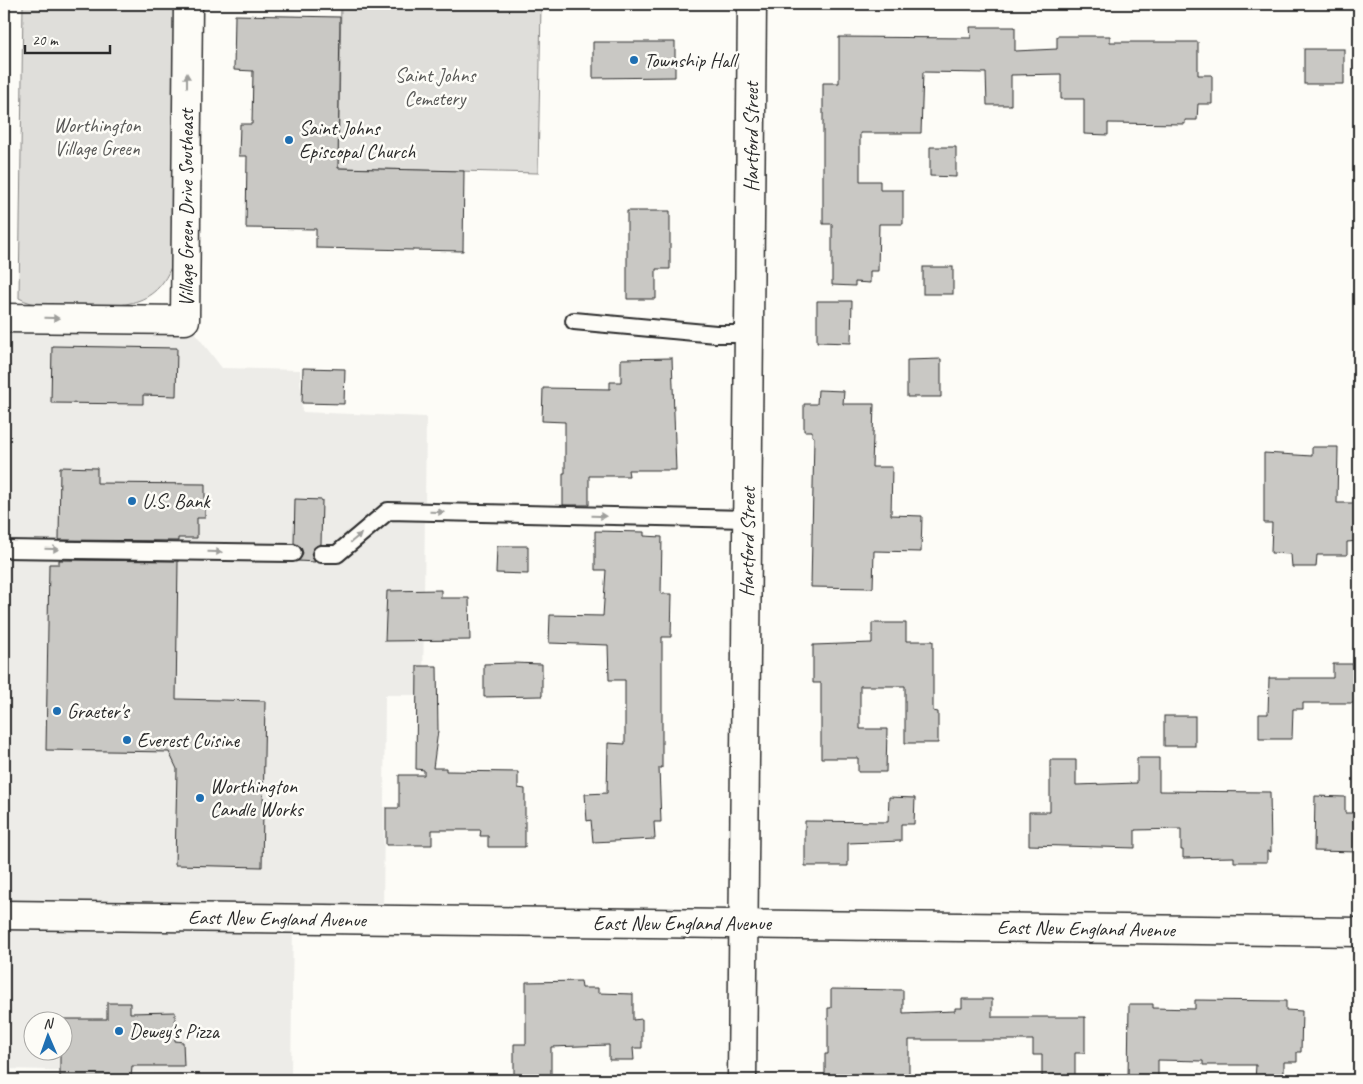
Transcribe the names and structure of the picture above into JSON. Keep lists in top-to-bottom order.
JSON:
{
  "streets": {
    "street": ["Hartford Street", "Village Green Drive Southeast", "East New England Avenue"]
  },
  "crossings": [
    ["Hartford Street", "East New England Avenue"]
  ],
  "parks": ["Saint Johns Cemetery", "Worthington Village Green"],
  "places": [
    "Township Hall",
    "Saint Johns Episcopal Church",
    "U.S. Bank",
    "Graeter's",
    "Everest Cuisine",
    "Worthington Candle Works",
    "Dewey's Pizza"
  ],
  "scale_bar": "20 m",
  "north": "top"
}
